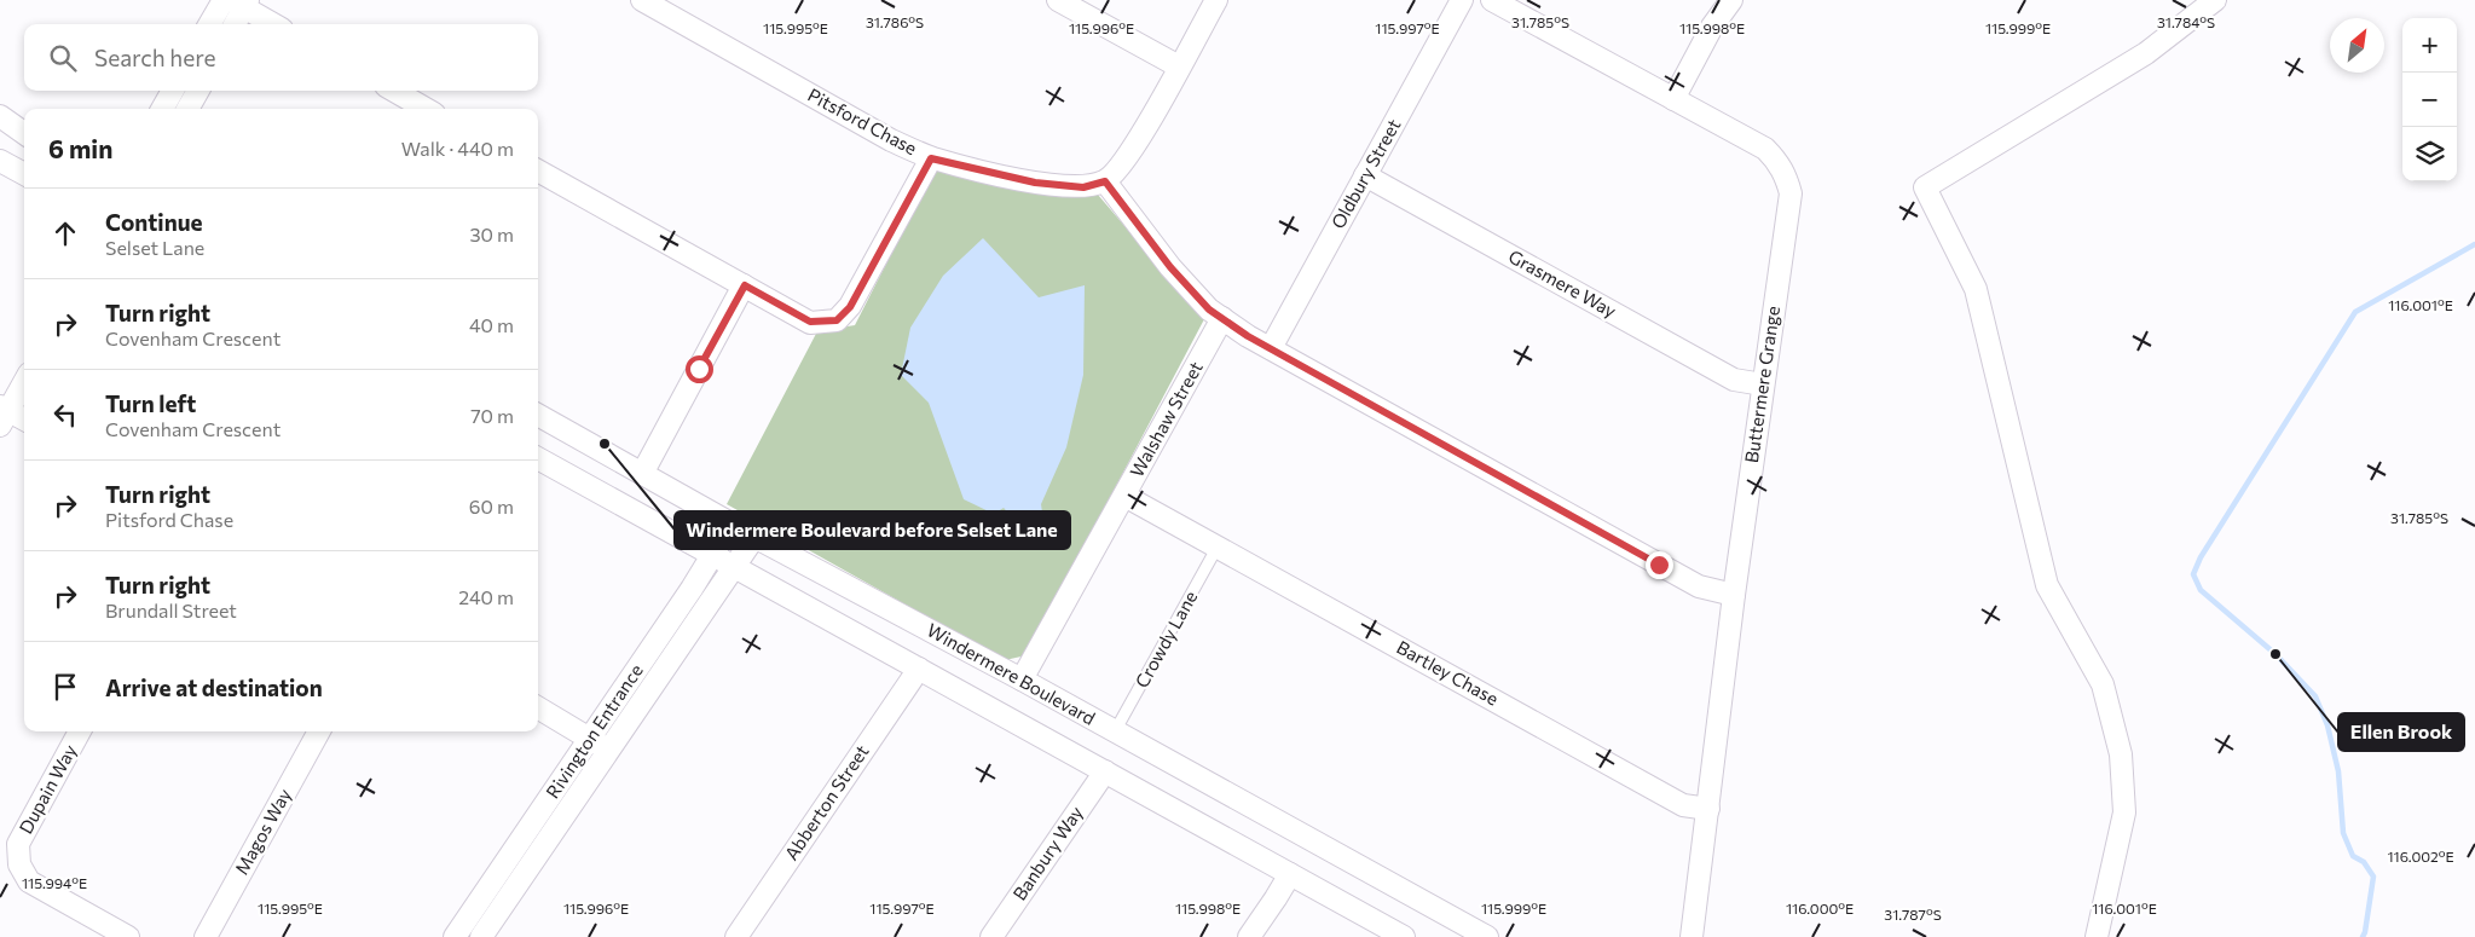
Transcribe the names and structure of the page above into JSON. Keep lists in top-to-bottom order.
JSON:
{
  "streets": {
    "street": [
      "Pitsford Chase",
      "Oldbury Street",
      "Grasmere Way",
      "Buttermere Grange",
      "Walshaw Street",
      "Bartley Chase",
      "Windermere Boulevard",
      "Rivington Entrance",
      "Dupain Way",
      "Abberton Street",
      "Magos Way",
      "Banbury Way"
    ],
    "lane": ["Crowdy Lane"]
  },
  "crossings": [
    ["Oldbury Street", "Grasmere Way"],
    ["Grasmere Way", "Buttermere Grange"],
    ["Buttermere Grange", "Bartley Chase"],
    ["Walshaw Street", "Bartley Chase"],
    ["Walshaw Street", "Windermere Boulevard"],
    ["Crowdy Lane", "Bartley Chase"],
    ["Crowdy Lane", "Windermere Boulevard"],
    ["Windermere Boulevard", "Rivington Entrance"]
  ],
  "places": ["Windermere Boulevard before Selset Lane", "Ellen Brook"],
  "north": "top right",
  "page": {
    "map_buttons": ["+", "−"],
    "search": "Search here",
    "heading": ["6 min", "Walk · 440 m"],
    "list": [
      ["Continue", "Selset Lane", "30 m"],
      ["Turn right", "Covenham Crescent", "40 m"],
      ["Turn left", "Covenham Crescent", "70 m"],
      ["Turn right", "Pitsford Chase", "60 m"],
      ["Turn right", "Brundall Street", "240 m"],
      "Arrive at destination"
    ]
  },
  "coordinates": [
    "31.786°S",
    "31.785°S",
    "31.784°S",
    "115.995°E",
    "115.996°E",
    "115.997°E",
    "115.998°E",
    "115.999°E",
    "116.001°E",
    "116.002°E",
    "115.994°E",
    "116.000°E",
    "31.787°S"
  ]
}
